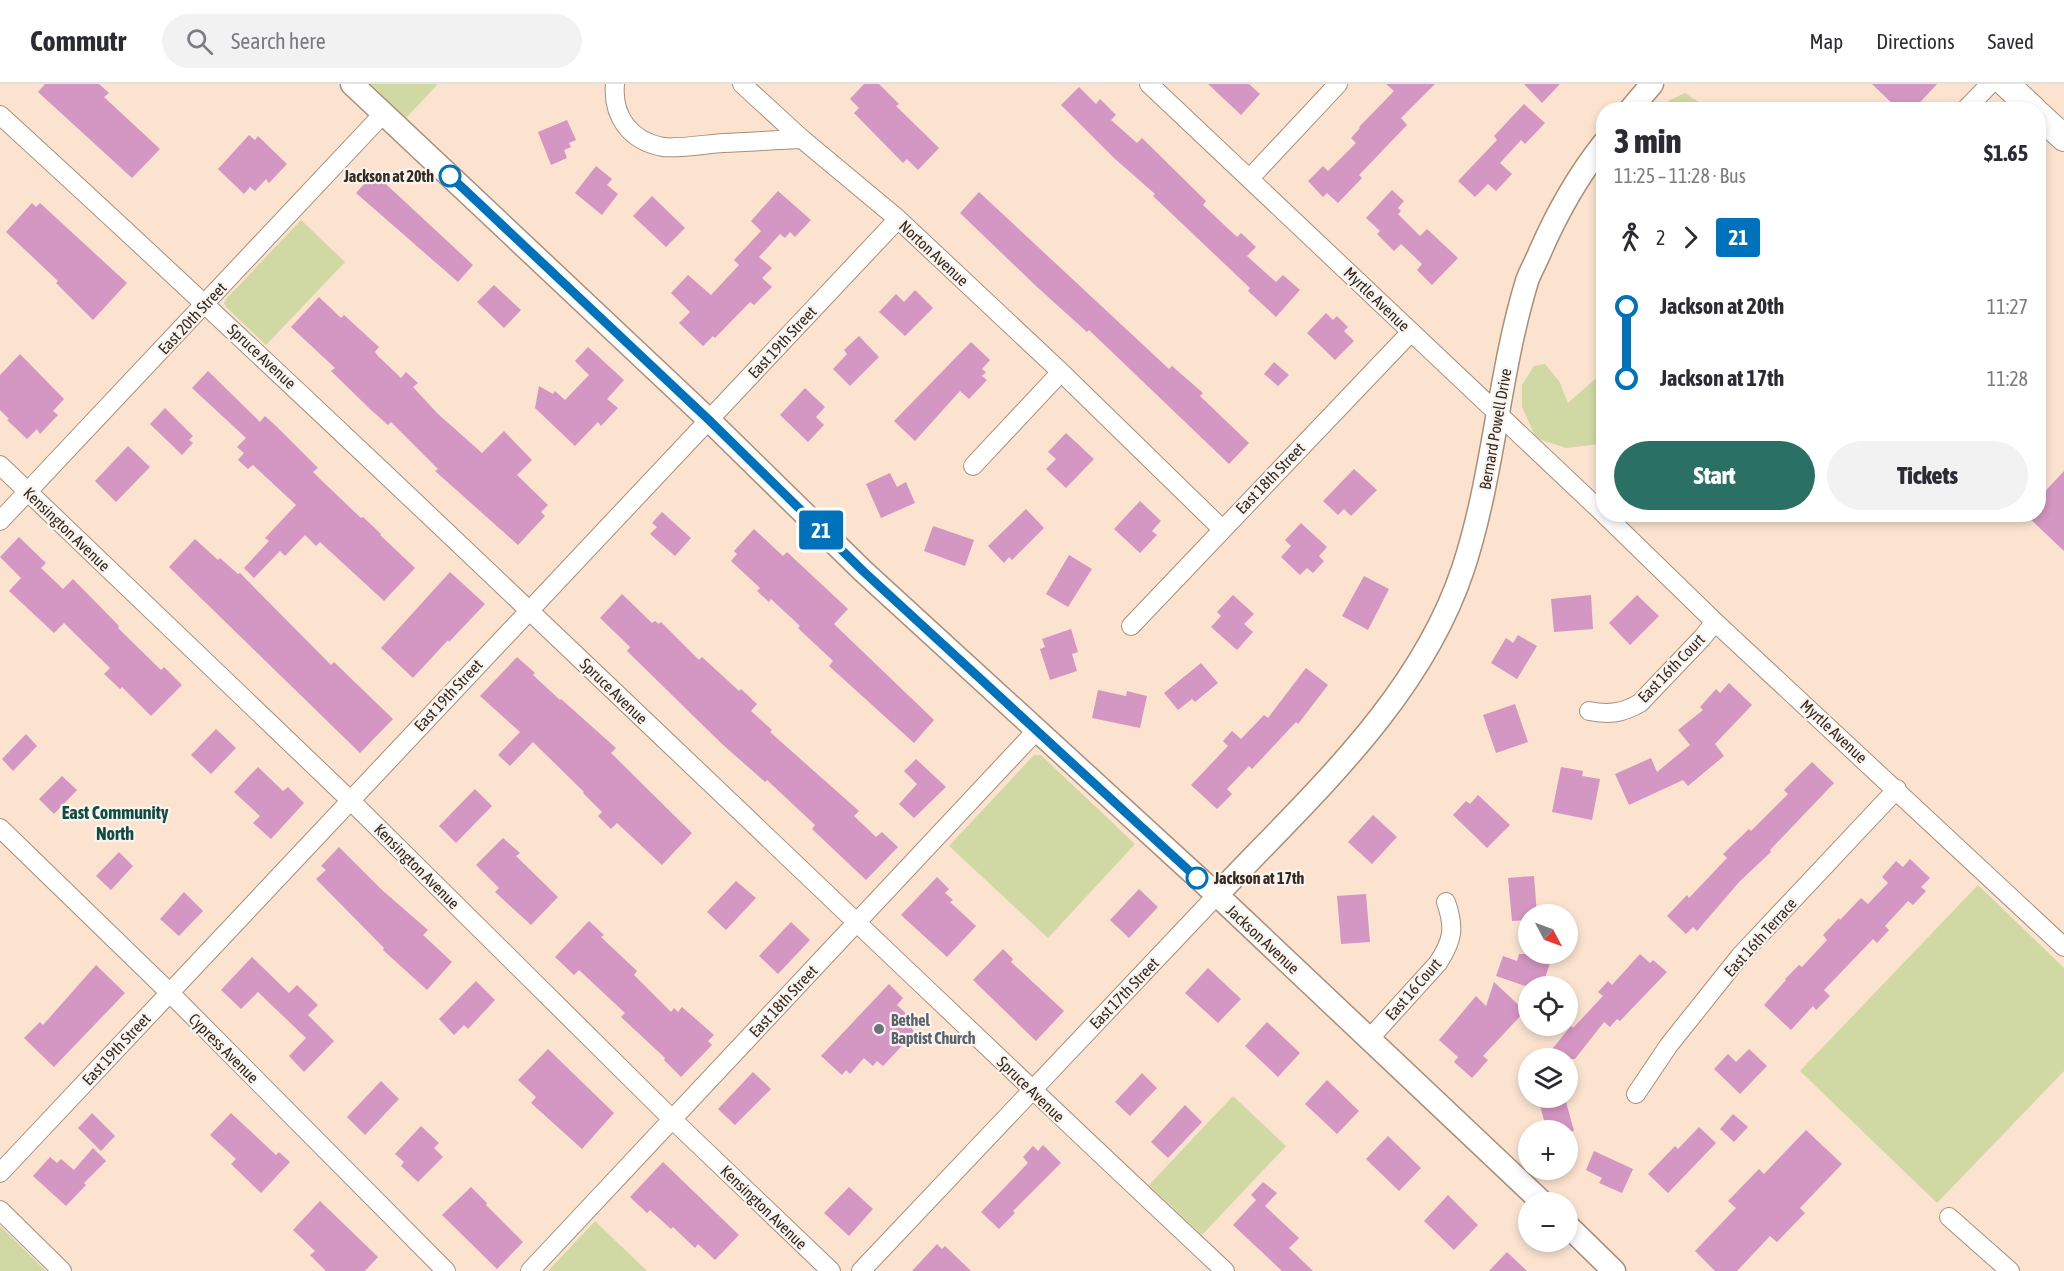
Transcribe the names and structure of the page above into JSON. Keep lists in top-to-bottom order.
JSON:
{
  "streets": {
    "street": [
      "Norton Avenue",
      "Myrtle Avenue",
      "East 20th Street",
      "East 19th Street",
      "Spruce Avenue",
      "Bernard Powell Drive",
      "East 18th Street",
      "Kensington Avenue",
      "East 16th Court",
      "East 16th Terrace",
      "Jackson Avenue",
      "East 16 Court",
      "East 17th Street",
      "Cypress Avenue"
    ]
  },
  "crossings": [
    ["Norton Avenue", "East 19th Street"],
    ["Norton Avenue", "East 18th Street"],
    ["Myrtle Avenue", "Bernard Powell Drive"],
    ["Myrtle Avenue", "East 18th Street"],
    ["Myrtle Avenue", "East 16th Court"],
    ["Myrtle Avenue", "East 16th Terrace"],
    ["East 20th Street", "Spruce Avenue"],
    ["East 20th Street", "Kensington Avenue"],
    ["East 20th Street", "Jackson Avenue"],
    ["East 19th Street", "Spruce Avenue"],
    ["East 19th Street", "Kensington Avenue"],
    ["East 19th Street", "Jackson Avenue"],
    ["East 19th Street", "Cypress Avenue"],
    ["Spruce Avenue", "East 18th Street"],
    ["Spruce Avenue", "East 17th Street"],
    ["Bernard Powell Drive", "East 17th Street"],
    ["East 18th Street", "Kensington Avenue"],
    ["East 18th Street", "Jackson Avenue"],
    ["Jackson Avenue", "East 16 Court"],
    ["Jackson Avenue", "East 17th Street"]
  ],
  "districts": ["East Community North"],
  "places": ["Jackson at 20th", "Jackson at 17th", "Bethel Baptist Church"],
  "lines": ["bus line 21"],
  "north": "bottom right",
  "page": {
    "header": "Commutr",
    "search": "Search here",
    "nav": ["Map", "Directions", "Saved"],
    "on_map": "21",
    "heading": ["3 min", "11:25 – 11:28 · Bus", "$1.65"],
    "legs": ["2", "21"],
    "list": [
      {
        "name": "Jackson at 20th",
        "value": "11:27"
      },
      {
        "name": "Jackson at 17th",
        "value": "11:28"
      }
    ],
    "buttons": ["Start", "Tickets"],
    "map_buttons": ["+", "−"]
  }
}
